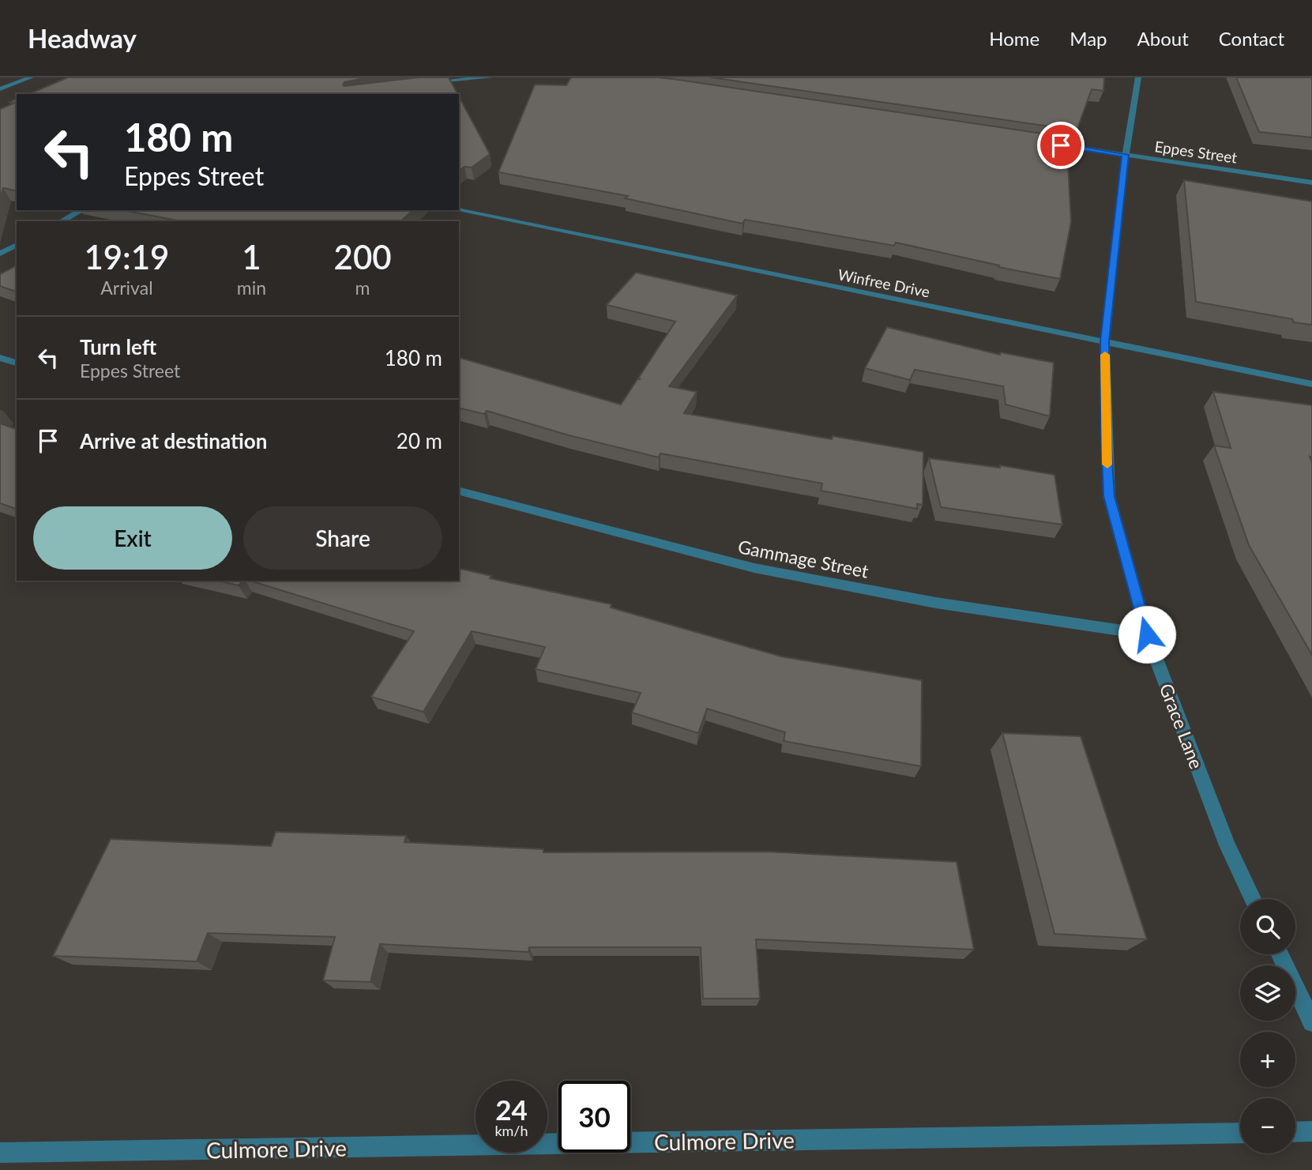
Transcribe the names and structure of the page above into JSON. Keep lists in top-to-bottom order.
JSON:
{
  "streets": {
    "street": [
      "Eppes Street",
      "Winfree Drive",
      "Gammage Street",
      "Grace Lane",
      "Culmore Drive"
    ]
  },
  "crossings": [
    ["Eppes Street", "Grace Lane"],
    ["Winfree Drive", "Grace Lane"],
    ["Gammage Street", "Grace Lane"]
  ],
  "page": {
    "header": "Headway",
    "nav": [
      "Home",
      "Map",
      "About",
      "Contact"
    ],
    "turn": ["180 m", "Eppes Street"],
    "eta": [
      "19:19",
      "Arrival",
      "1",
      "min",
      "200",
      "m"
    ],
    "list": [
      {
        "name": "Turn left",
        "note": "Eppes Street",
        "value": "180 m"
      },
      {
        "name": "Arrive at destination",
        "value": "20 m"
      }
    ],
    "buttons": ["Exit", "Share"],
    "map_buttons": ["+", "−"],
    "speed": "24 km/h",
    "limit": "30"
  }
}
